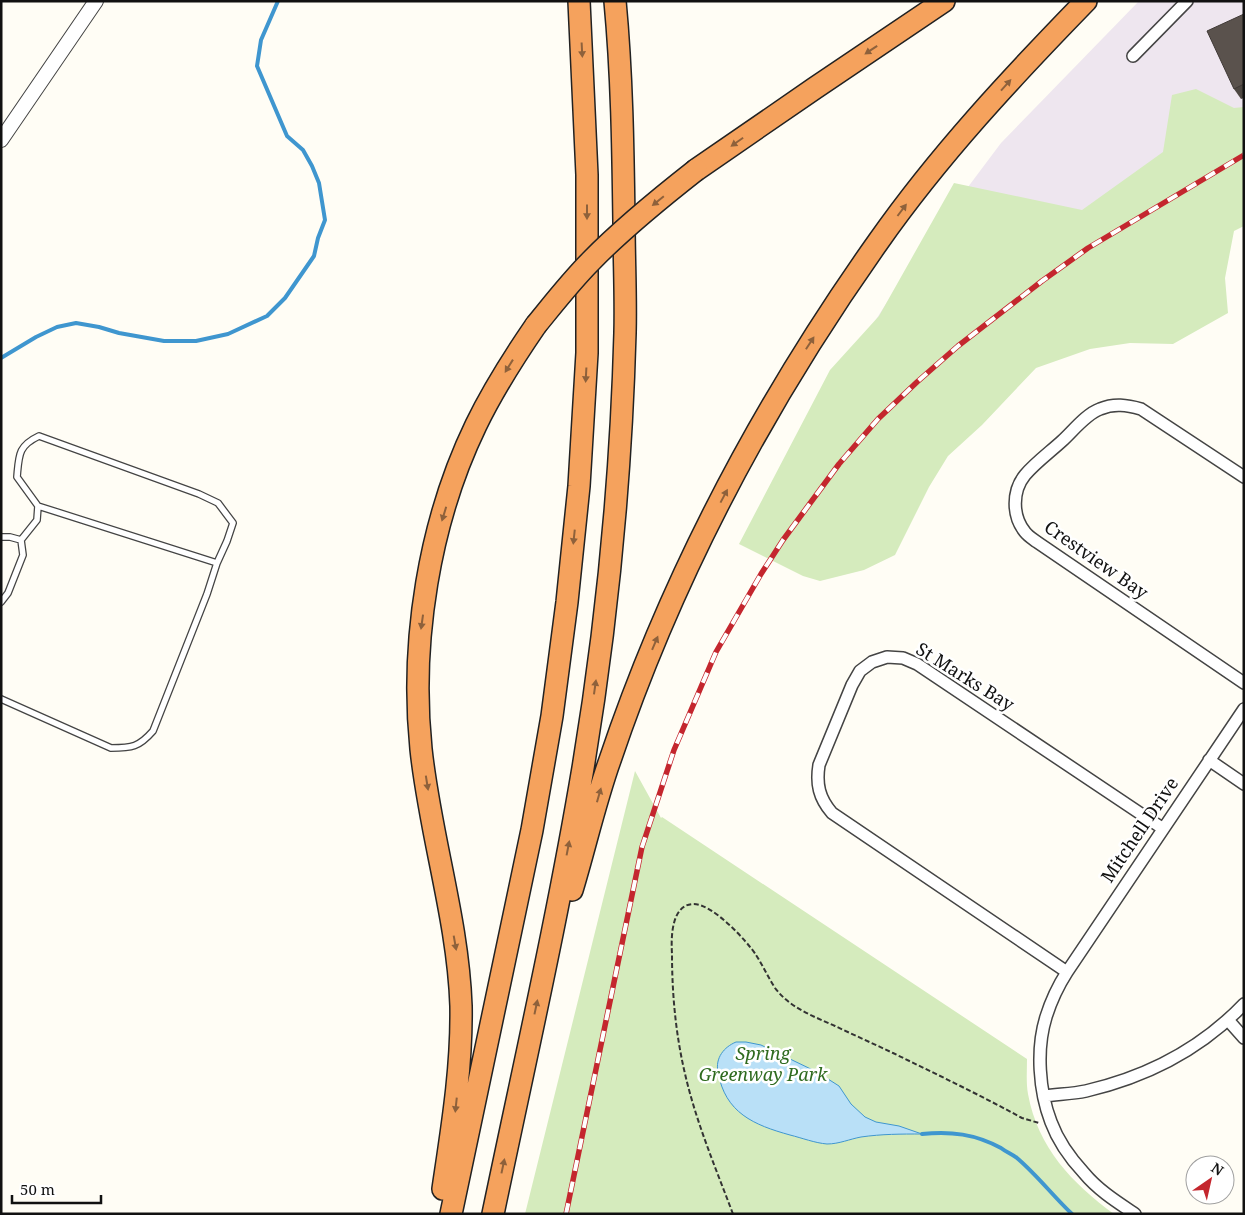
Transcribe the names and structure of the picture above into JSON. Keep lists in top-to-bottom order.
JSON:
{
  "streets": {
    "street": ["Crestview Bay", "St Marks Bay", "Mitchell Drive"]
  },
  "crossings": [
    ["St Marks Bay", "Mitchell Drive"]
  ],
  "parks": ["Spring Greenway Park"],
  "scale_bar": "50 m",
  "north": "top right"
}
